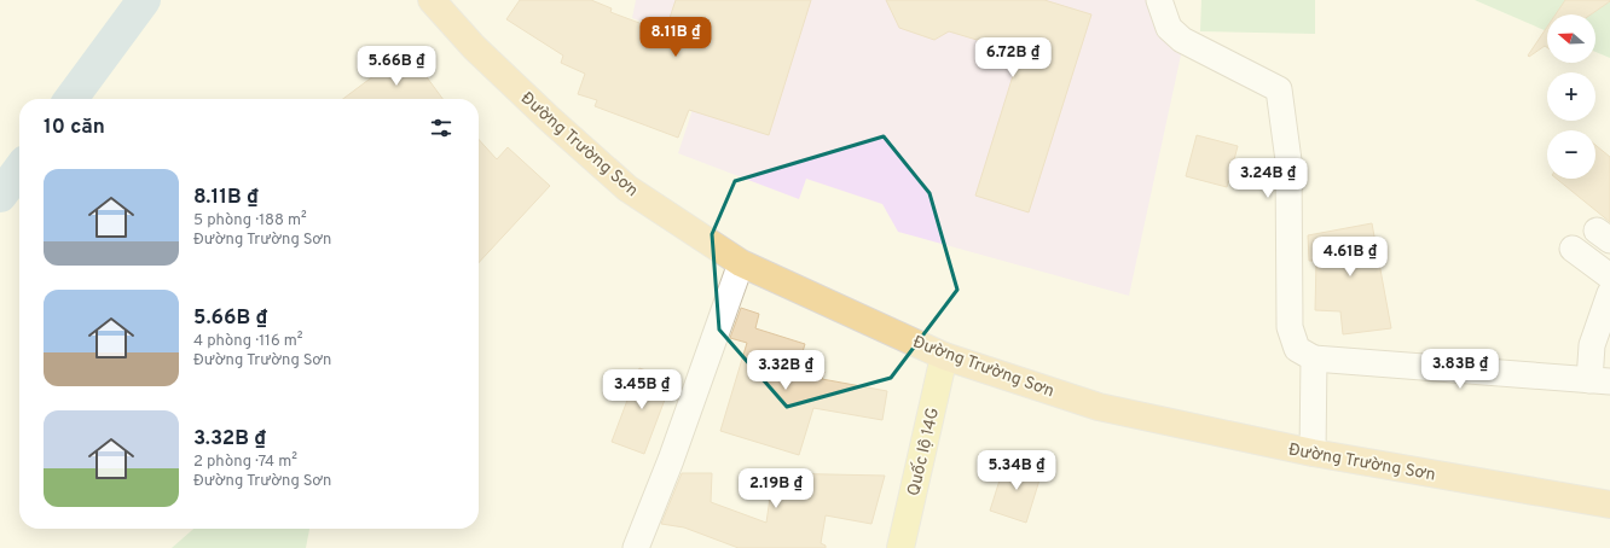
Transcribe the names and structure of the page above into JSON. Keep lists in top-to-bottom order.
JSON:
{
  "streets": {
    "highway": ["Đường Trường Sơn"],
    "main road": ["Quốc lộ 14G"]
  },
  "crossings": [
    ["Đường Trường Sơn", "Quốc lộ 14G"]
  ],
  "north": "left",
  "page": {
    "map_buttons": ["+", "−"],
    "price": [
      "8.11B ₫",
      "6.72B ₫",
      "5.66B ₫",
      "3.24B ₫",
      "4.61B ₫",
      "3.83B ₫",
      "3.32B ₫",
      "3.45B ₫",
      "5.34B ₫",
      "2.19B ₫"
    ],
    "heading": "10 căn",
    "list": [
      {
        "name": "8.11B ₫",
        "note": "5 phòng · 188 m² · Đường Trường Sơn"
      },
      {
        "name": "5.66B ₫",
        "note": "4 phòng · 116 m² · Đường Trường Sơn"
      },
      {
        "name": "3.32B ₫",
        "note": "2 phòng · 74 m² · Đường Trường Sơn"
      }
    ]
  }
}
